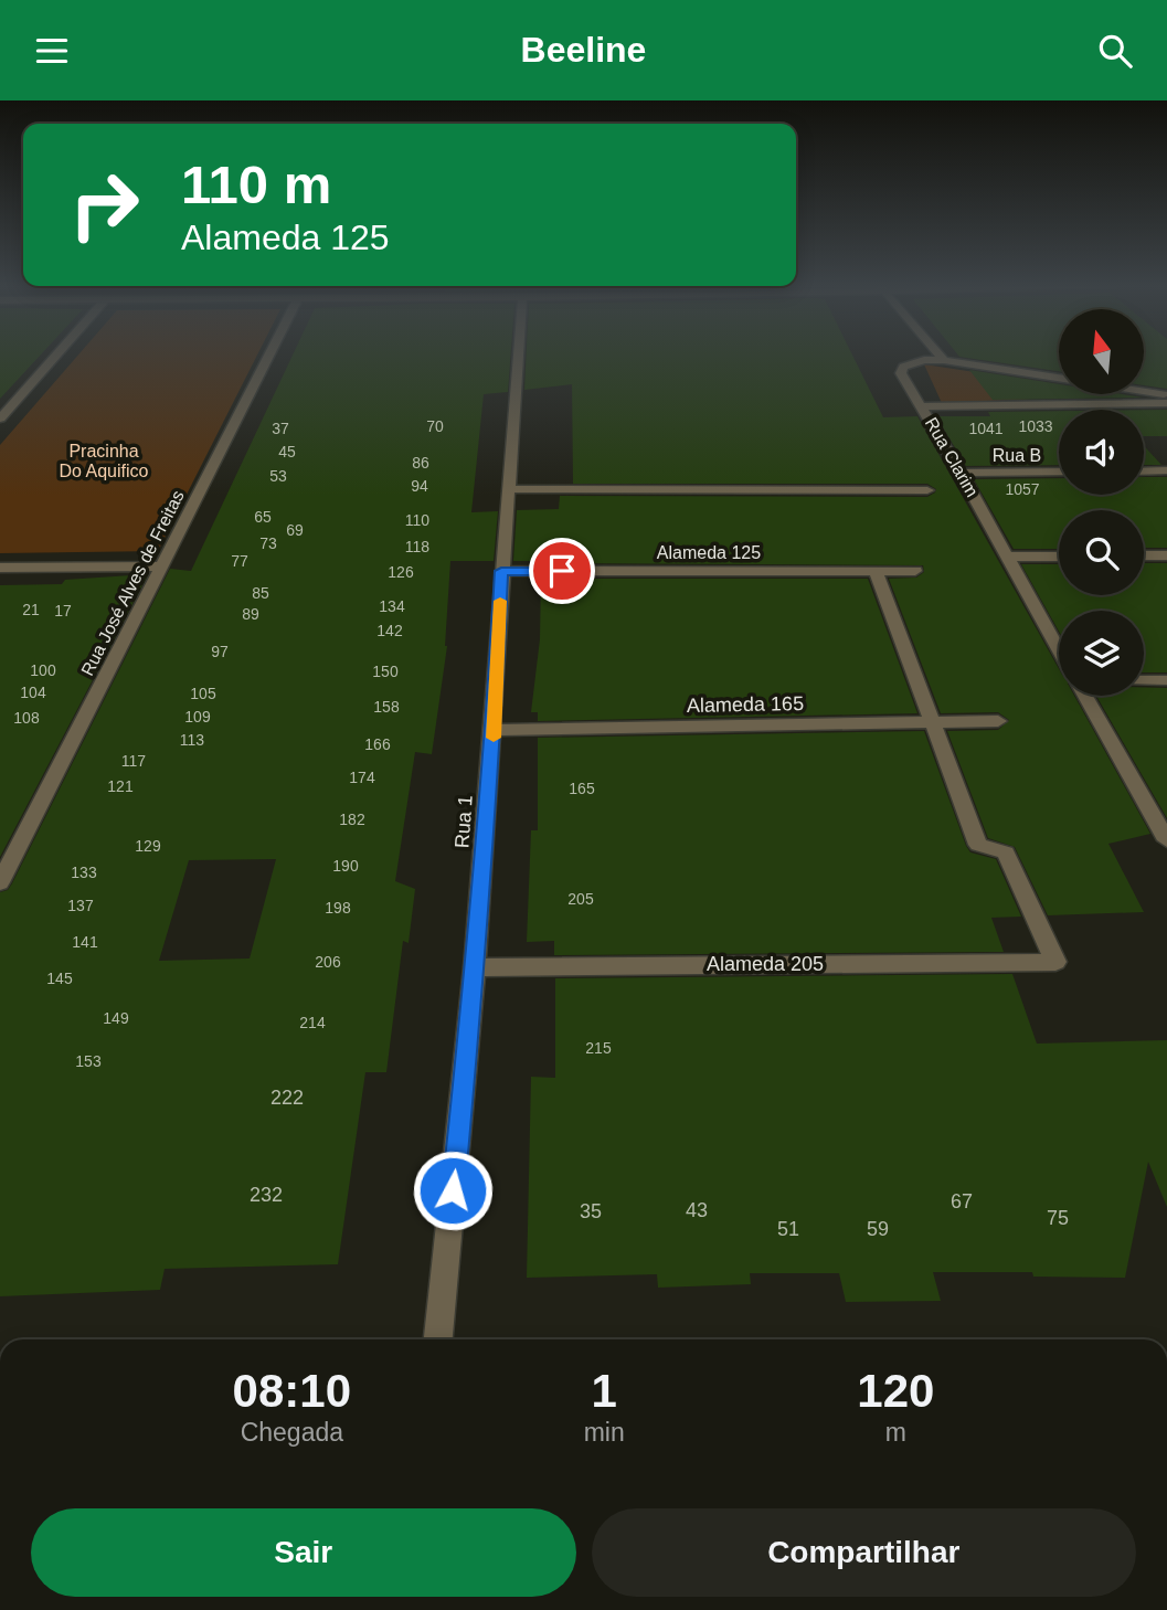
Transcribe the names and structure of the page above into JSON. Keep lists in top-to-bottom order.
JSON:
{
  "streets": {
    "street": [
      "Rua B",
      "Rua Clarim",
      "Alameda 125",
      "Rua José Alves de Freitas",
      "Alameda 165",
      "Rua 1",
      "Alameda 205"
    ]
  },
  "crossings": [
    ["Rua B", "Rua Clarim"],
    ["Alameda 125", "Rua 1"],
    ["Alameda 165", "Rua 1"],
    ["Alameda 165", "Alameda 205"],
    ["Rua 1", "Alameda 205"]
  ],
  "parks": ["Pracinha Do Aquifico"],
  "house_numbers": [
    "70",
    "1033",
    "37",
    "1041",
    "45",
    "86",
    "53",
    "94",
    "1057",
    "65",
    "110",
    "69",
    "73",
    "118",
    "77",
    "126",
    "85",
    "134",
    "21",
    "17",
    "89",
    "142",
    "97",
    "100",
    "150",
    "104",
    "105",
    "158",
    "109",
    "108",
    "113",
    "166",
    "117",
    "174",
    "121",
    "165",
    "182",
    "129",
    "190",
    "133",
    "205",
    "137",
    "198",
    "141",
    "206",
    "145",
    "149",
    "214",
    "215",
    "153",
    "222",
    "232",
    "67",
    "43",
    "35",
    "75",
    "51",
    "59"
  ],
  "north": "top",
  "page": {
    "header": "Beeline",
    "turn": ["110 m", "Alameda 125"],
    "eta": [
      "08:10",
      "Chegada",
      "1",
      "min",
      "120",
      "m"
    ],
    "buttons": ["Sair", "Compartilhar"]
  }
}
